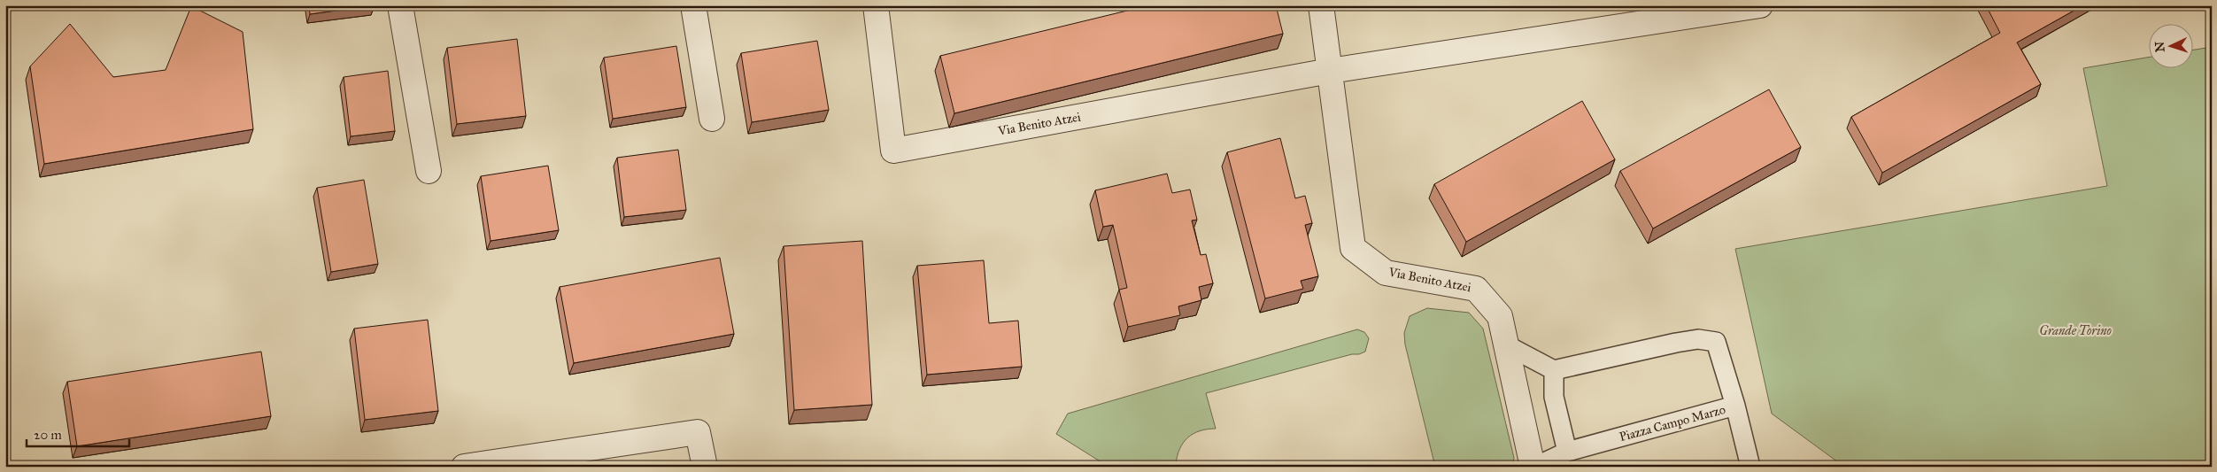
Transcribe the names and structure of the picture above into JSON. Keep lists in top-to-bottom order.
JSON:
{
  "streets": {
    "street": ["Via Benito Atzei"],
    "lane": ["Piazza Campo Marzo"]
  },
  "crossings": [
    ["Via Benito Atzei", "Piazza Campo Marzo"]
  ],
  "parks": ["Grande Torino"],
  "scale_bar": "20 m",
  "north": "left"
}
